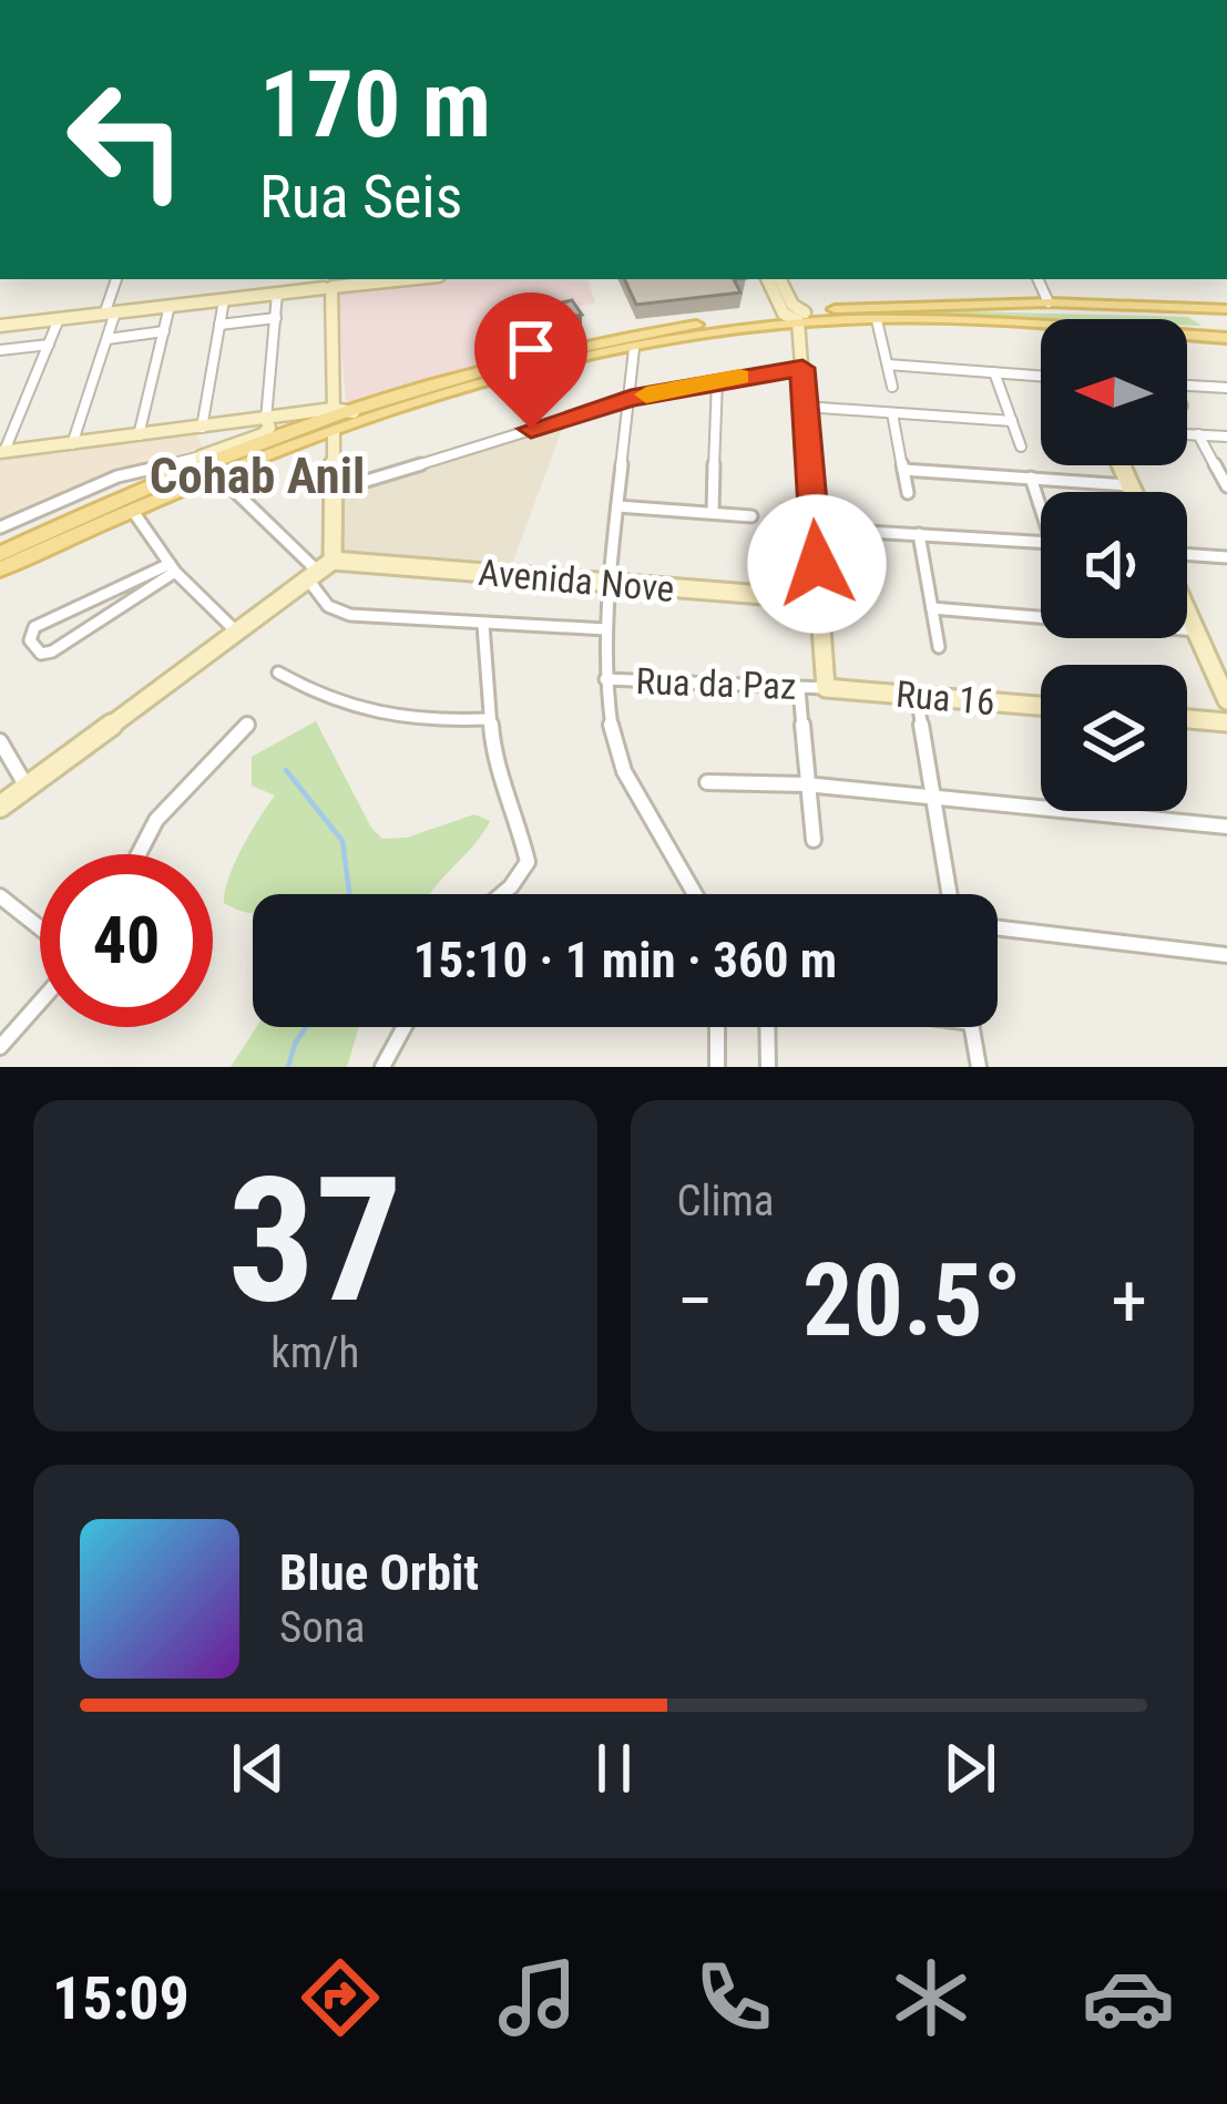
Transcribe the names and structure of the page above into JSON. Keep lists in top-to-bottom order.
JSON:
{
  "streets": {
    "street": ["Avenida Nove", "Rua da Paz", "Rua 16"]
  },
  "crossings": [
    ["Rua da Paz", "Rua 16"]
  ],
  "districts": ["Cohab Anil"],
  "north": "left",
  "page": {
    "turn": ["170 m", "Rua Seis"],
    "limit": "40",
    "trip": "15:10 · 1 min · 360 m",
    "tile": [
      ["37", "km/h"],
      "Clima"
    ],
    "heat": ["−", "20.5°", "+"],
    "song": ["Blue Orbit", "Sona"],
    "tabs": "15:09"
  }
}
